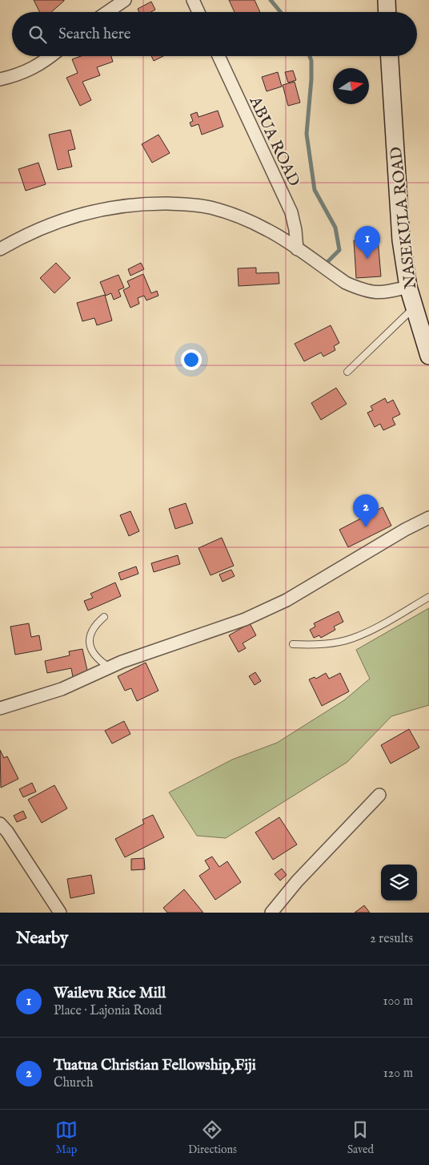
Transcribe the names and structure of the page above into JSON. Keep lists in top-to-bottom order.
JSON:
{
  "streets": {
    "main road": ["NASEKULA ROAD"],
    "street": ["ABUA ROAD"]
  },
  "north": "right",
  "page": {
    "search": "Search here",
    "pins": ["1", "2"],
    "heading": ["Nearby", "2 results"],
    "list": [
      {
        "mark": "1",
        "name": "Wailevu Rice Mill",
        "note": "Place · Lajonia Road",
        "value": "100 m"
      },
      {
        "mark": "2",
        "name": "Tuatua Christian Fellowship,Fiji",
        "note": "Church",
        "value": "120 m"
      }
    ],
    "nav": ["Map", "Directions", "Saved"]
  }
}
